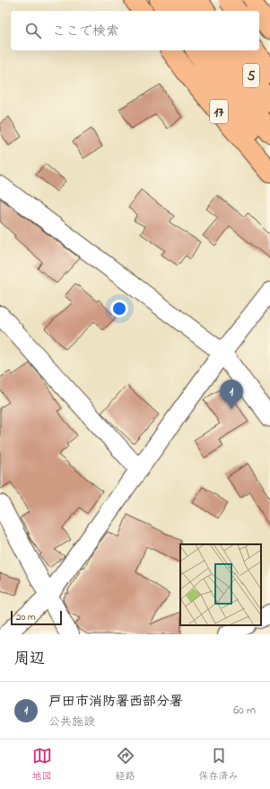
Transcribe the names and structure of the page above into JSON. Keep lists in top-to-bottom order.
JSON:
{
  "streets": {
    "highway": ["5", "17"]
  },
  "scale_bar": "20 m",
  "page": {
    "search": "ここで検索",
    "pins": "1",
    "scale": "20 m",
    "heading": "周辺",
    "list": [
      {
        "mark": "1",
        "name": "戸田市消防署西部分署",
        "note": "公共施設",
        "value": "60 m"
      }
    ],
    "nav": ["地図", "経路", "保存済み"]
  }
}
